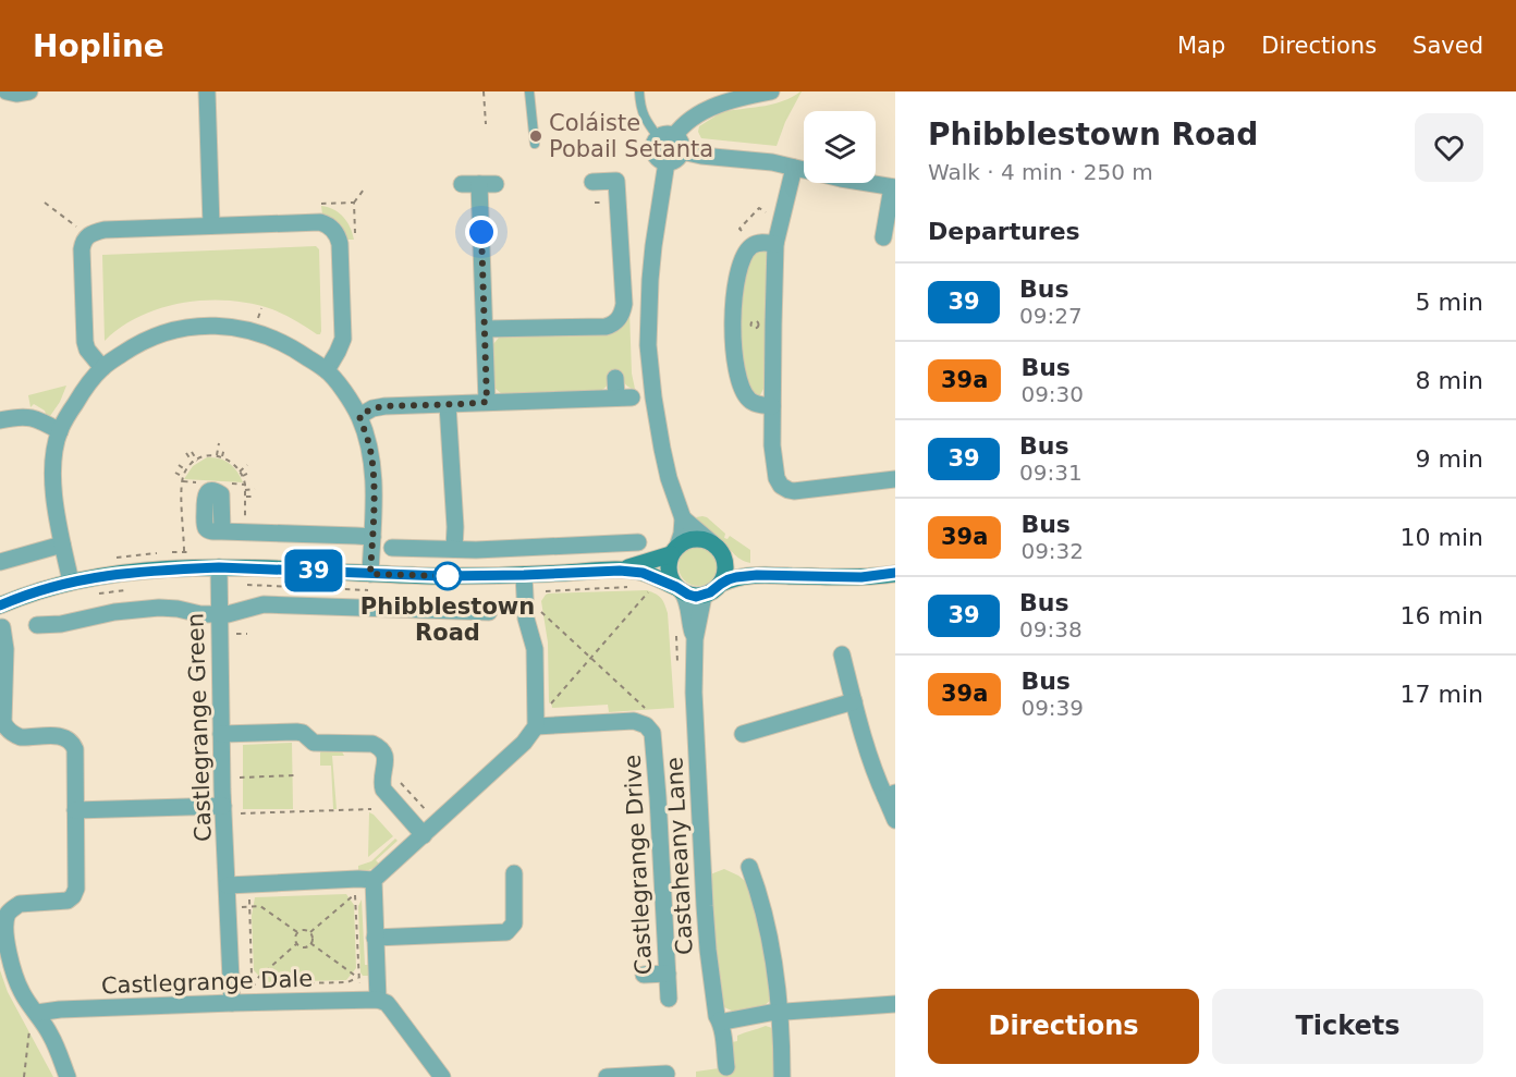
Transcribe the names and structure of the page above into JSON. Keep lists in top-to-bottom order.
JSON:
{
  "streets": {
    "street": [
      "Castlegrange Green",
      "Castaheany Lane",
      "Castlegrange Drive",
      "Castlegrange Dale"
    ]
  },
  "crossings": [
    ["Castlegrange Green", "Castlegrange Dale"]
  ],
  "places": ["Coláiste Pobail Setanta", "Phibblestown Road"],
  "lines": ["bus line 39"],
  "page": {
    "header": "Hopline",
    "nav": ["Map", "Directions", "Saved"],
    "on_map": "39",
    "heading": [
      ["Phibblestown Road", "Walk · 4 min · 250 m"],
      "Departures"
    ],
    "list": [
      {
        "mark": "39",
        "name": "Bus",
        "note": "09:27",
        "value": "5 min"
      },
      {
        "mark": "39a",
        "name": "Bus",
        "note": "09:30",
        "value": "8 min"
      },
      {
        "mark": "39",
        "name": "Bus",
        "note": "09:31",
        "value": "9 min"
      },
      {
        "mark": "39a",
        "name": "Bus",
        "note": "09:32",
        "value": "10 min"
      },
      {
        "mark": "39",
        "name": "Bus",
        "note": "09:38",
        "value": "16 min"
      },
      {
        "mark": "39a",
        "name": "Bus",
        "note": "09:39",
        "value": "17 min"
      }
    ],
    "buttons": ["Directions", "Tickets"]
  }
}
